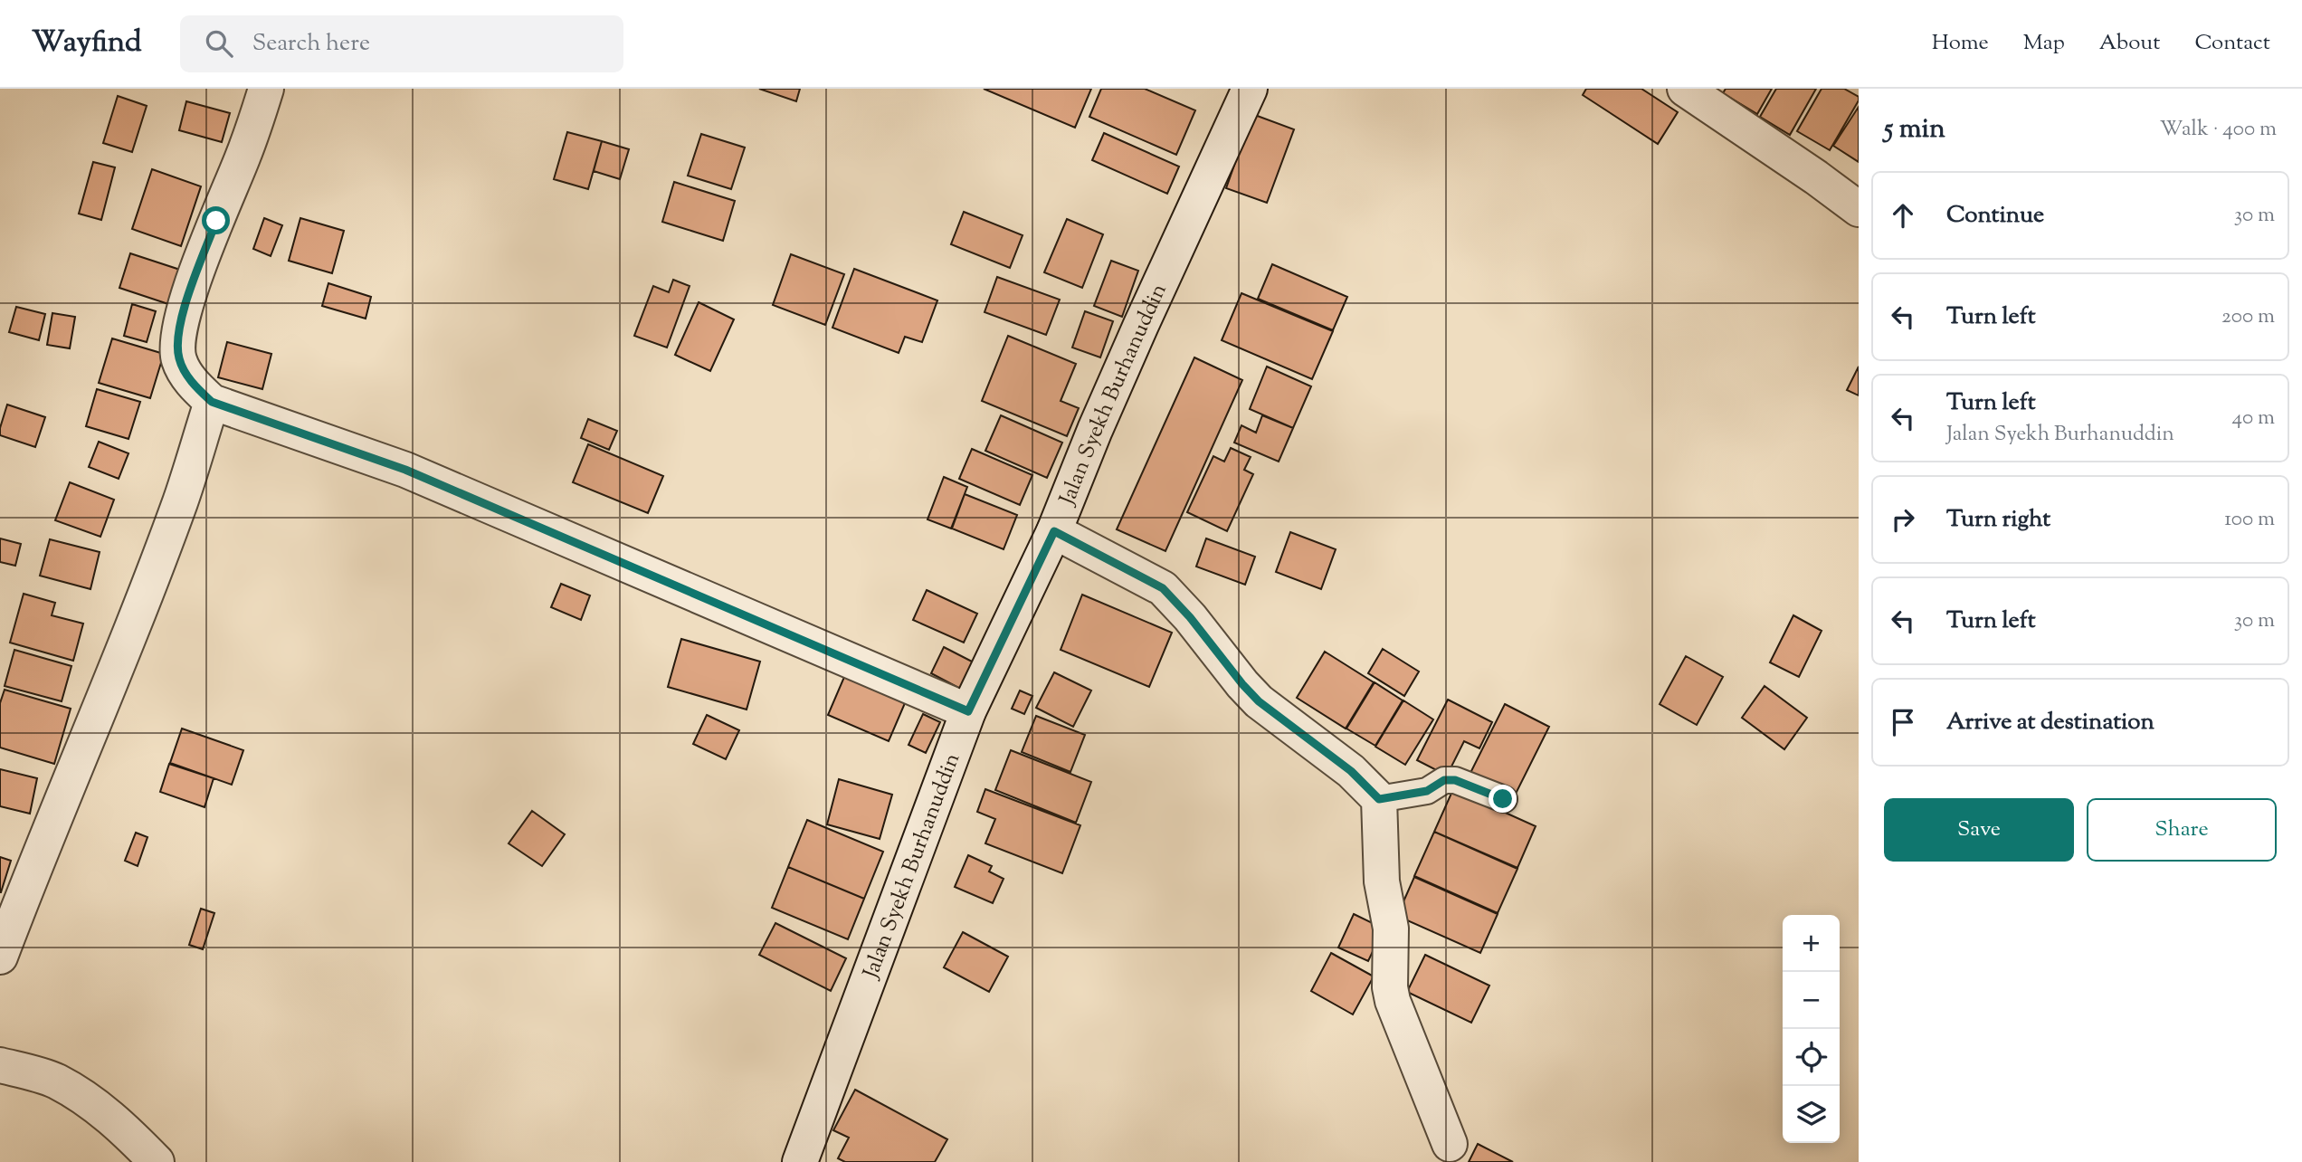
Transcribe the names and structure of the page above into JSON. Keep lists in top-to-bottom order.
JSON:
{
  "streets": {
    "street": ["Jalan Syekh Burhanuddin"]
  },
  "page": {
    "header": "Wayfind",
    "search": "Search here",
    "nav": [
      "Home",
      "Map",
      "About",
      "Contact"
    ],
    "heading": ["5 min", "Walk · 400 m"],
    "list": [
      ["Continue", "30 m"],
      ["Turn left", "200 m"],
      ["Turn left", "Jalan Syekh Burhanuddin", "40 m"],
      ["Turn right", "100 m"],
      ["Turn left", "30 m"],
      "Arrive at destination"
    ],
    "buttons": ["Save", "Share"],
    "map_buttons": ["+", "−"]
  }
}
